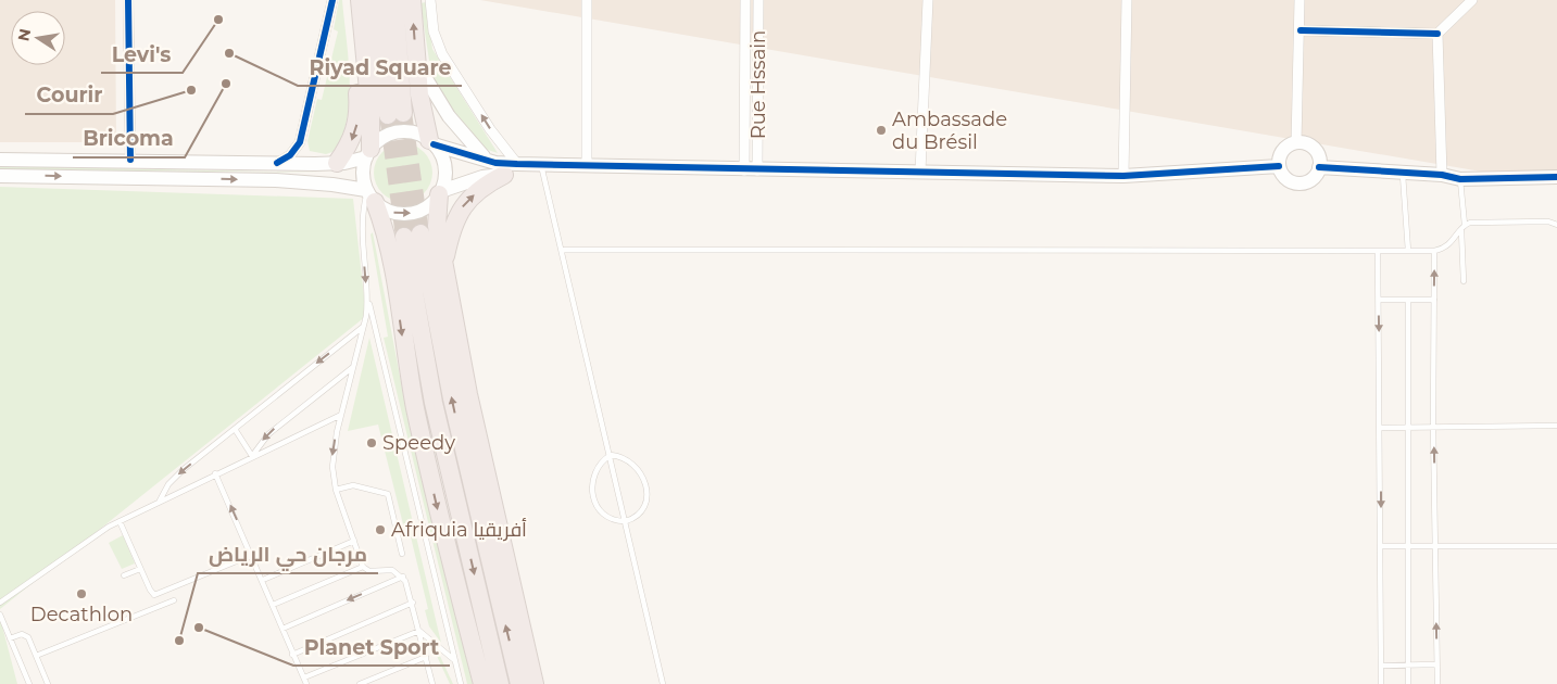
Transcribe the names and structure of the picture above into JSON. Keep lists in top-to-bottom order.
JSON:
{
  "streets": {
    "street": ["Rue Hssain"]
  },
  "places": [
    "Levi's",
    "Riyad Square",
    "Bricoma",
    "Courir",
    "Ambassade du Brésil",
    "Speedy",
    "Afriquia أفريقيا",
    "Decathlon",
    "Planet Sport",
    "مرجان حي الرياض"
  ],
  "north": "left"
}
